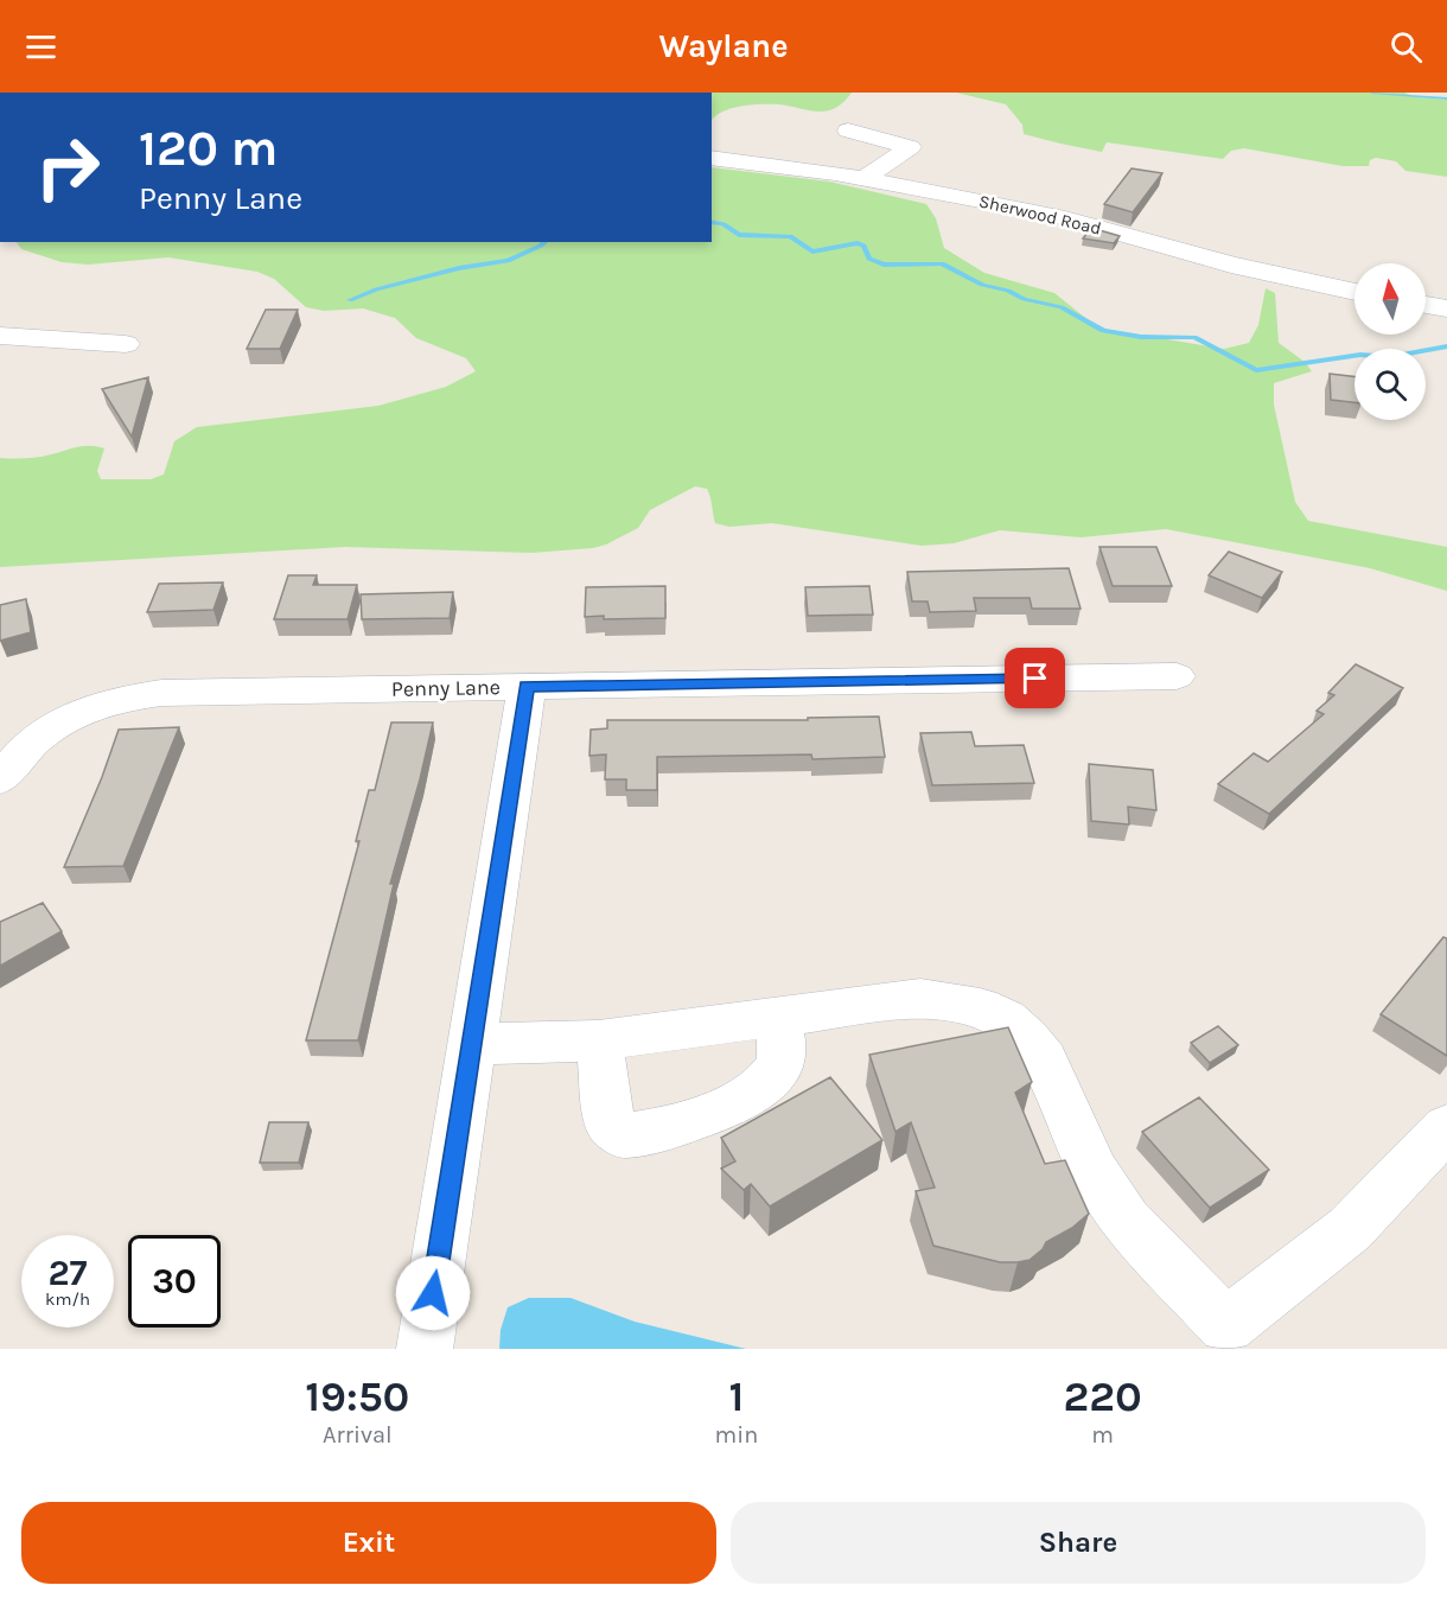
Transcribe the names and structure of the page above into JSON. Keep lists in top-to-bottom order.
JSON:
{
  "streets": {
    "street": ["Sherwood Road", "Penny Lane"]
  },
  "north": "top",
  "page": {
    "header": "Waylane",
    "turn": ["120 m", "Penny Lane"],
    "speed": "27 km/h",
    "limit": "30",
    "eta": [
      "19:50",
      "Arrival",
      "1",
      "min",
      "220",
      "m"
    ],
    "buttons": ["Exit", "Share"]
  }
}
